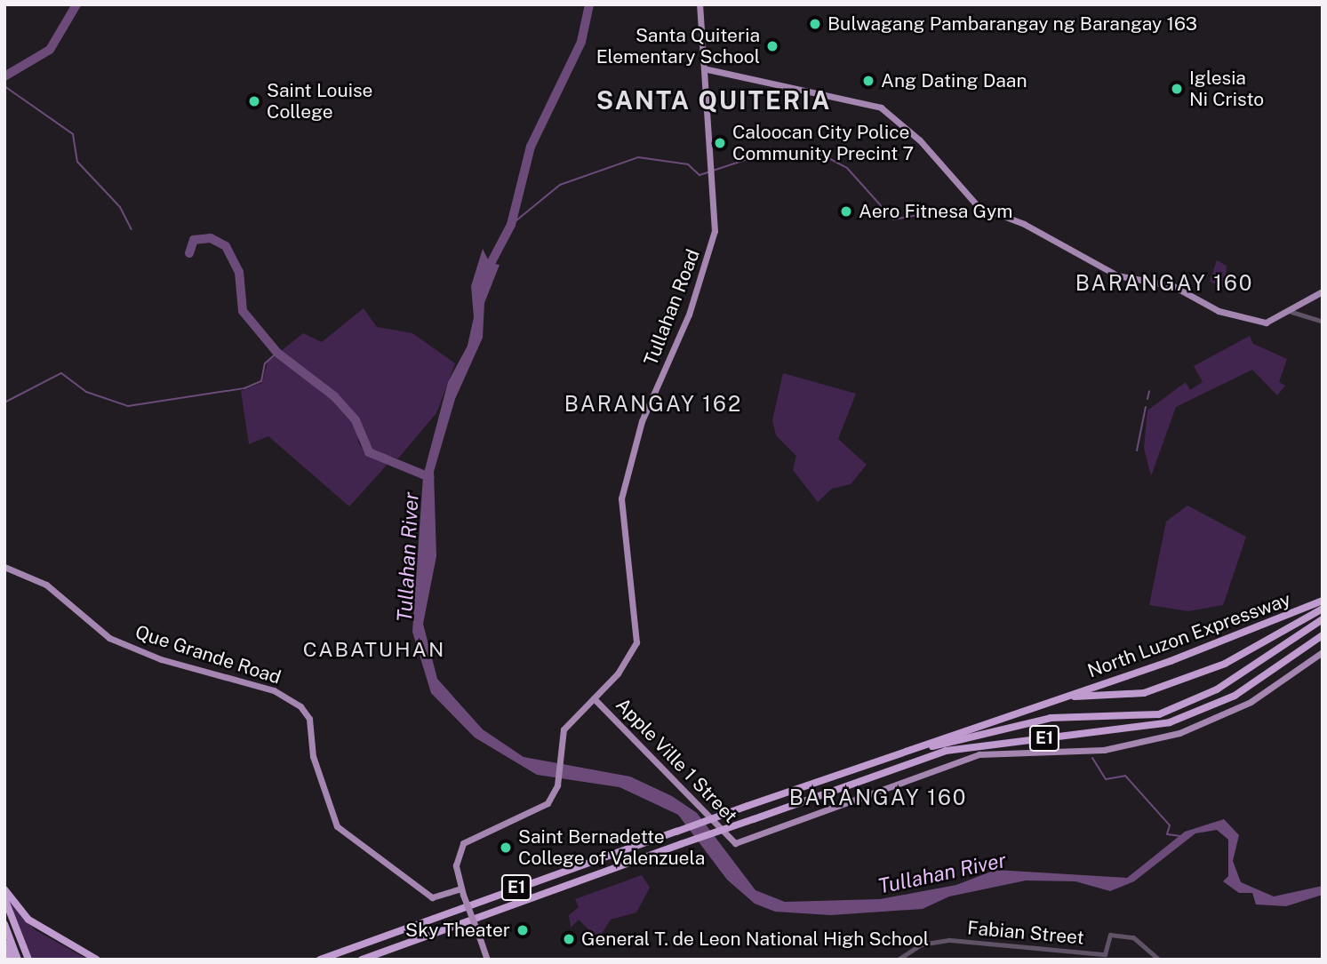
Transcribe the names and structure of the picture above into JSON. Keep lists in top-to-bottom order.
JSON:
{
  "streets": {
    "highway": ["North Luzon Expressway", "E1"],
    "main road": ["Tullahan Road", "Que Grande Road", "Apple Ville 1 Street"],
    "street": ["Fabian Street"]
  },
  "crossings": [
    ["Tullahan Road", "Que Grande Road"],
    ["Tullahan Road", "Apple Ville 1 Street"]
  ],
  "districts": [
    "SANTA QUITERIA",
    "BARANGAY 160",
    "BARANGAY 162",
    "CABATUHAN",
    "BARANGAY 160"
  ],
  "water": ["Tullahan River"],
  "places": [
    "Bulwagang Pambarangay ng Barangay 163",
    "Santa Quiteria Elementary School",
    "Ang Dating Daan",
    "Iglesia Ni Cristo",
    "Saint Louise College",
    "Caloocan City Police Community Precint 7",
    "Aero Fitnesa Gym",
    "Saint Bernadette College of Valenzuela",
    "Sky Theater",
    "General T. de Leon National High School"
  ]
}
